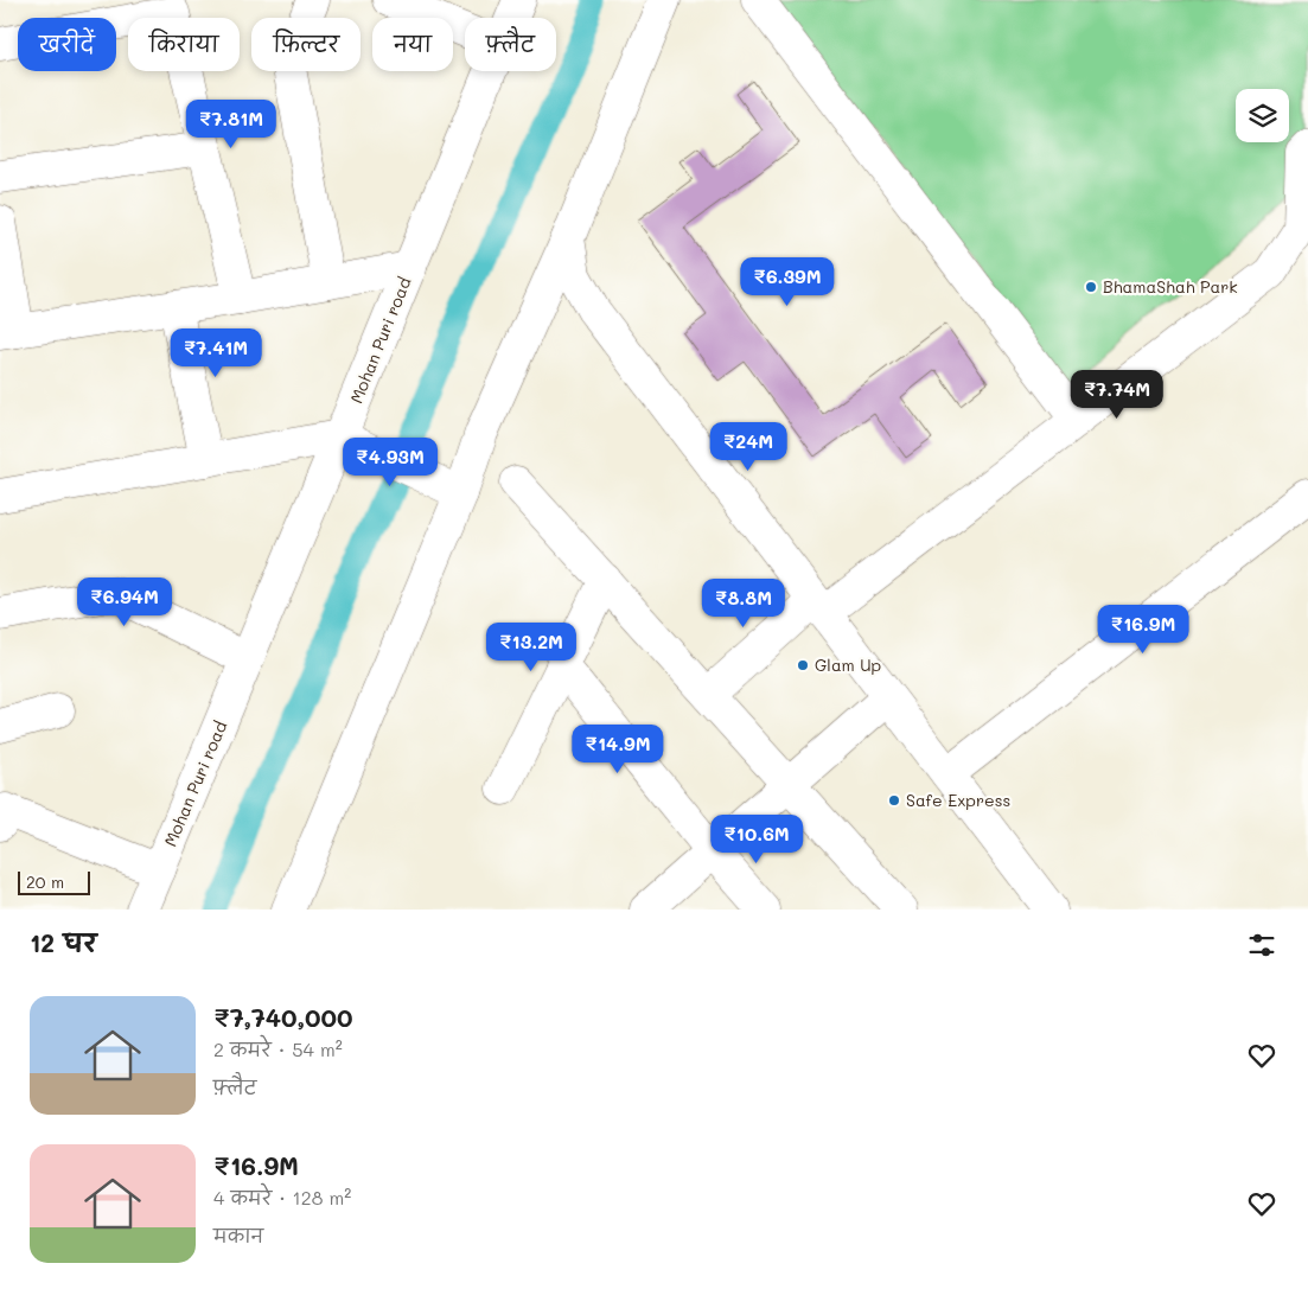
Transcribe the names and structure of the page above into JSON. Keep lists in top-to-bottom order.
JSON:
{
  "streets": {
    "street": ["Mohan Puri road"]
  },
  "places": ["BhamaShah Park", "Glam Up", "Safe Express"],
  "scale_bar": "20 m",
  "page": {
    "chip": [
      "खरीदें",
      "किराया",
      "फ़िल्टर",
      "नया",
      "फ़्लैट"
    ],
    "price": [
      "₹7.81M",
      "₹6.39M",
      "₹7.41M",
      "₹7.74M",
      "₹24M",
      "₹4.93M",
      "₹6.94M",
      "₹8.8M",
      "₹16.9M",
      "₹13.2M",
      "₹14.9M",
      "₹10.6M"
    ],
    "scale": "20 m",
    "heading": "12 घर",
    "list": [
      {
        "name": "₹7,740,000",
        "note": "2 कमरे · 54 m² · फ़्लैट"
      },
      {
        "name": "₹16.9M",
        "note": "4 कमरे · 128 m² · मकान"
      }
    ]
  }
}
